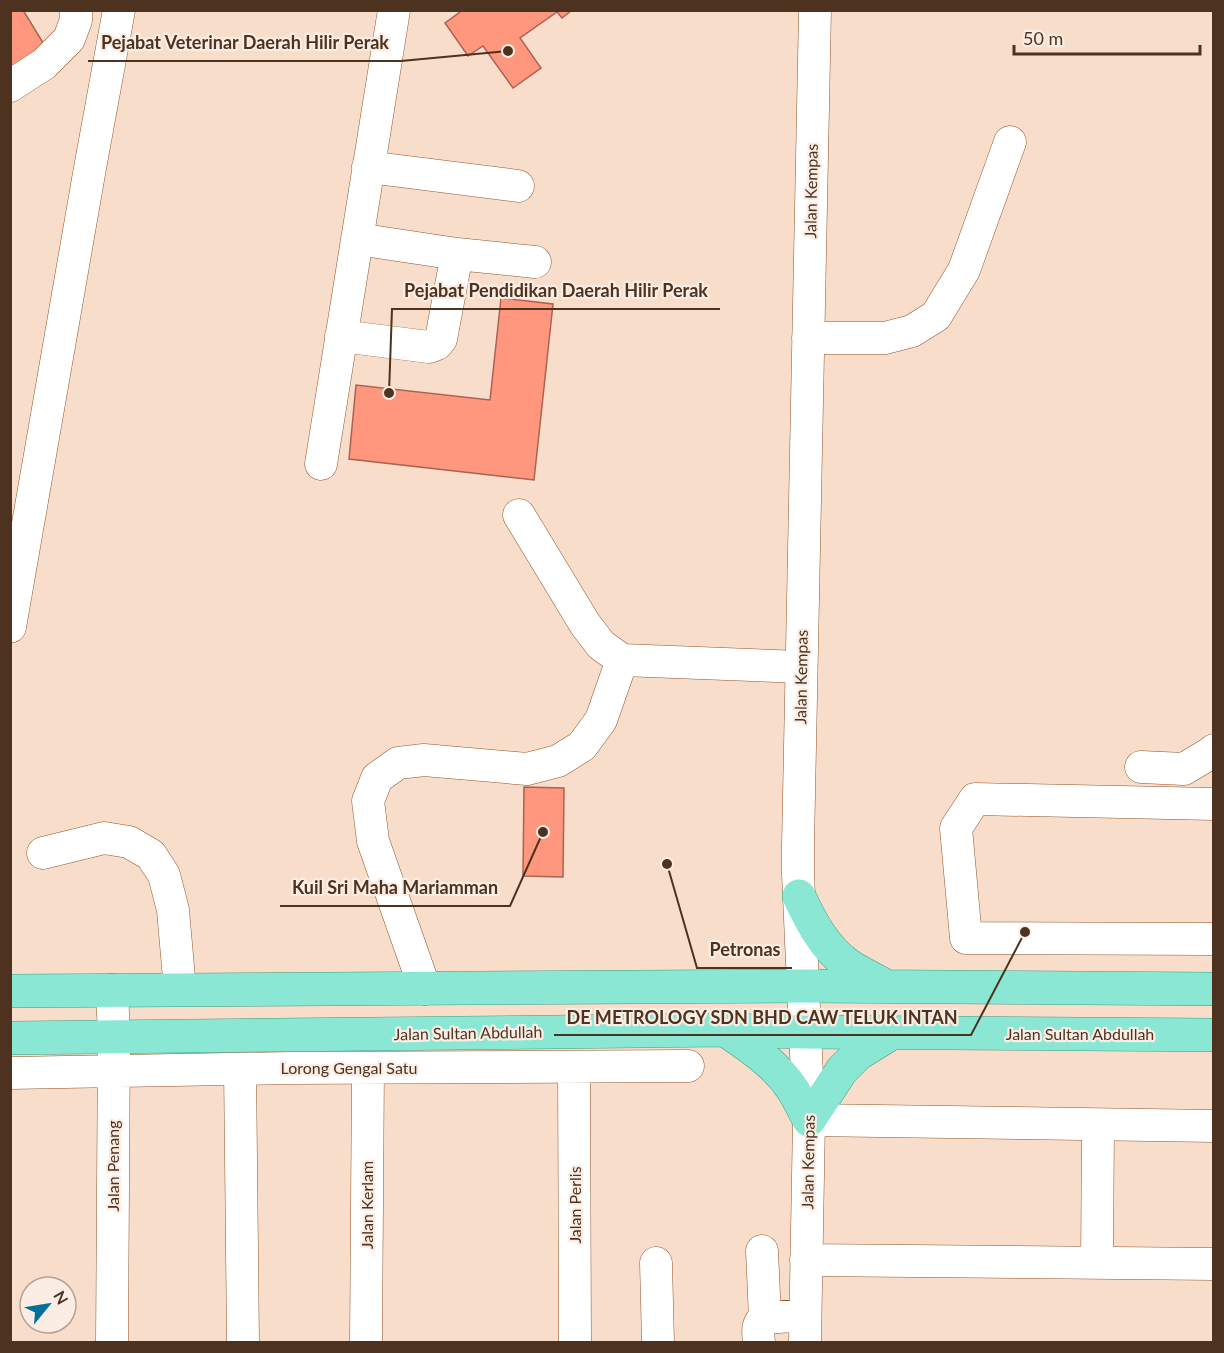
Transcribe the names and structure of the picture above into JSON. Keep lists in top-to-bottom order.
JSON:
{
  "streets": {
    "main road": ["Jalan Sultan Abdullah"],
    "street": [
      "Jalan Kempas",
      "Lorong Gengal Satu",
      "Jalan Penang",
      "Jalan Kerlam",
      "Jalan Perlis"
    ]
  },
  "crossings": [
    ["Jalan Kempas", "Jalan Sultan Abdullah"],
    ["Jalan Sultan Abdullah", "Jalan Penang"],
    ["Lorong Gengal Satu", "Jalan Penang"],
    ["Lorong Gengal Satu", "Jalan Kerlam"],
    ["Lorong Gengal Satu", "Jalan Perlis"]
  ],
  "places": [
    "Pejabat Veterinar Daerah Hilir Perak",
    "Pejabat Pendidikan Daerah Hilir Perak",
    "Kuil Sri Maha Mariamman",
    "Petronas",
    "DE METROLOGY SDN BHD CAW TELUK INTAN"
  ],
  "scale_bar": "50 m",
  "north": "top right"
}
